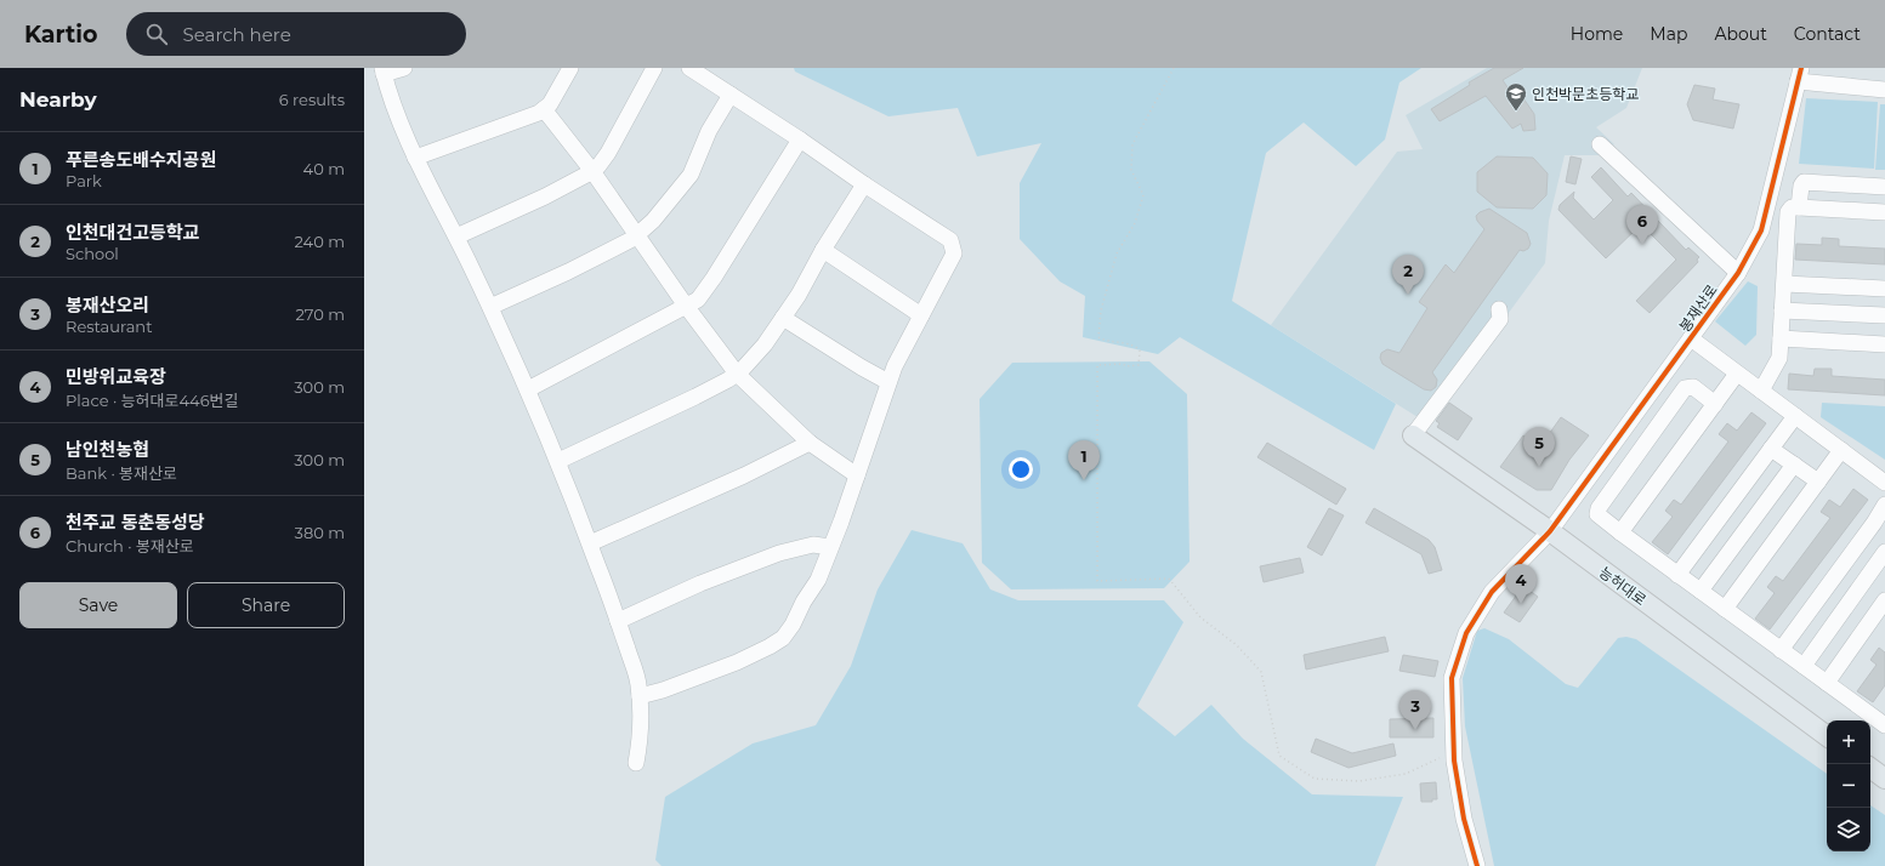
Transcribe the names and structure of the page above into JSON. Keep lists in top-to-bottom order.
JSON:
{
  "streets": {
    "main road": ["능허대로"],
    "street": ["봉재산로"]
  },
  "crossings": [
    ["봉재산로", "능허대로"]
  ],
  "places": {
    "school or university": ["인천박문초등학교"]
  },
  "page": {
    "header": "Kartio",
    "search": "Search here",
    "nav": [
      "Home",
      "Map",
      "About",
      "Contact"
    ],
    "heading": ["Nearby", "6 results"],
    "list": [
      {
        "mark": "1",
        "name": "푸른송도배수지공원",
        "note": "Park",
        "value": "40 m"
      },
      {
        "mark": "2",
        "name": "인천대건고등학교",
        "note": "School",
        "value": "240 m"
      },
      {
        "mark": "3",
        "name": "봉재산오리",
        "note": "Restaurant",
        "value": "270 m"
      },
      {
        "mark": "4",
        "name": "민방위교육장",
        "note": "Place · 능허대로446번길",
        "value": "300 m"
      },
      {
        "mark": "5",
        "name": "남인천농협",
        "note": "Bank · 봉재산로",
        "value": "300 m"
      },
      {
        "mark": "6",
        "name": "천주교 동춘동성당",
        "note": "Church · 봉재산로",
        "value": "380 m"
      }
    ],
    "pins": [
      "6",
      "2",
      "5",
      "1",
      "4",
      "3"
    ],
    "buttons": ["Save", "Share"],
    "map_buttons": ["+", "−"]
  }
}
